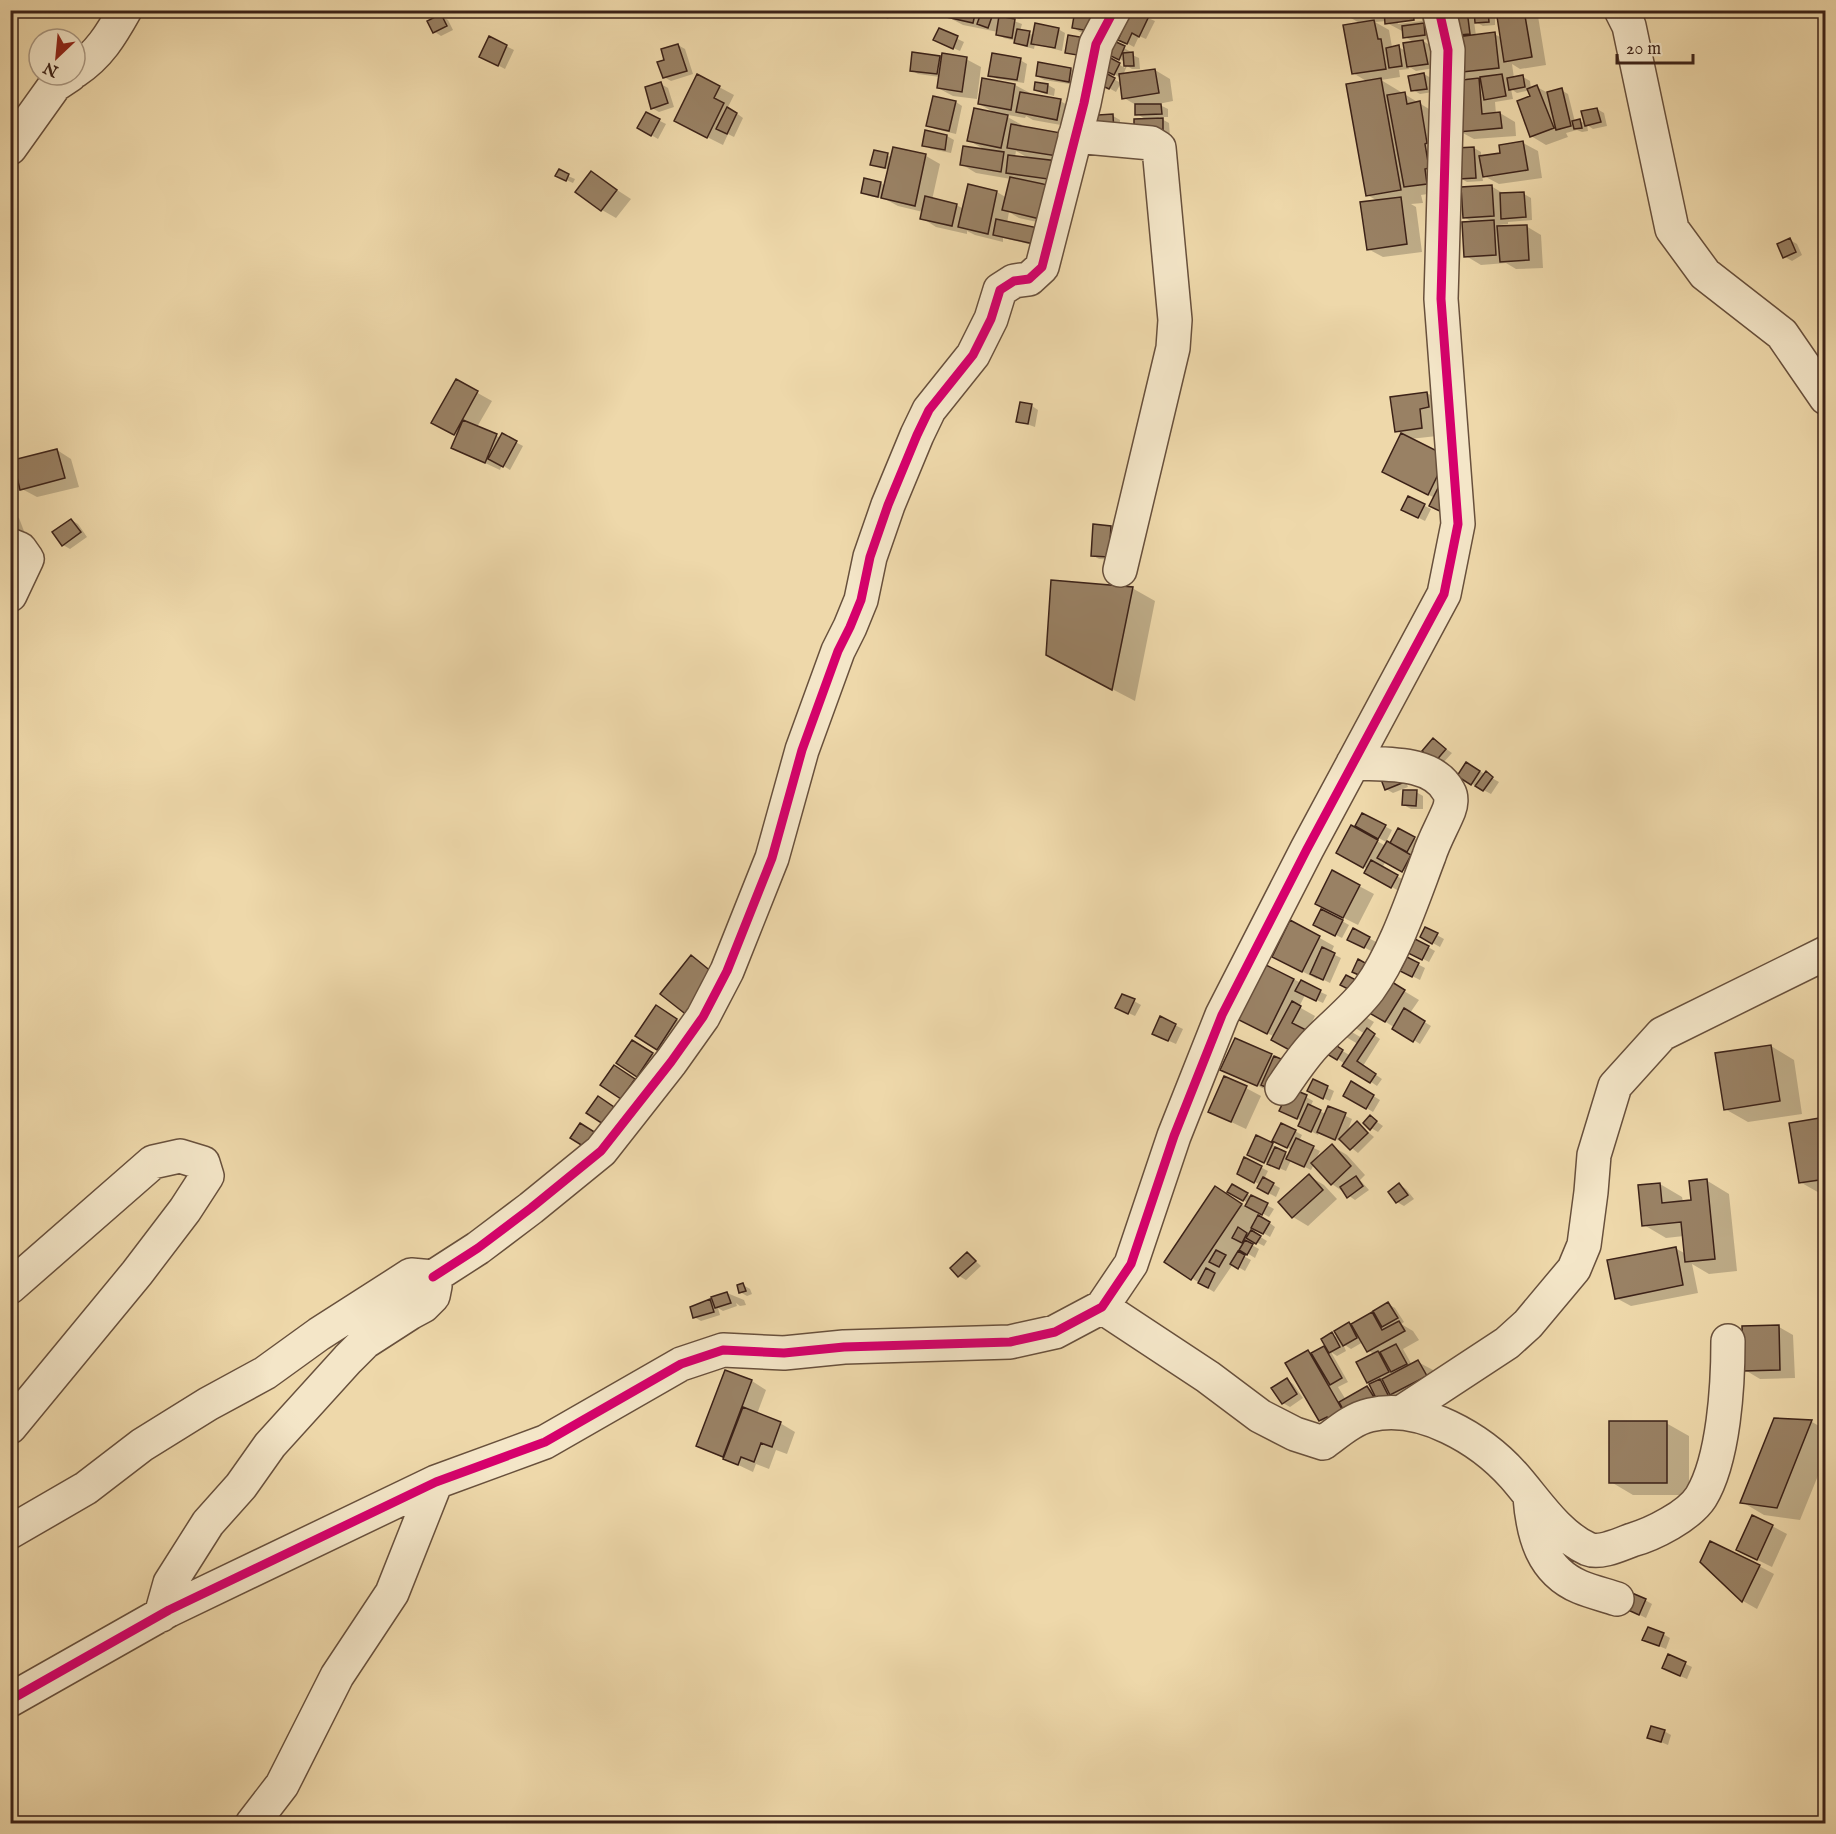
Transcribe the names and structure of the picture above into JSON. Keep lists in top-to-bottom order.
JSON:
{
  "scale_bar": "20 m",
  "north": "bottom left"
}
